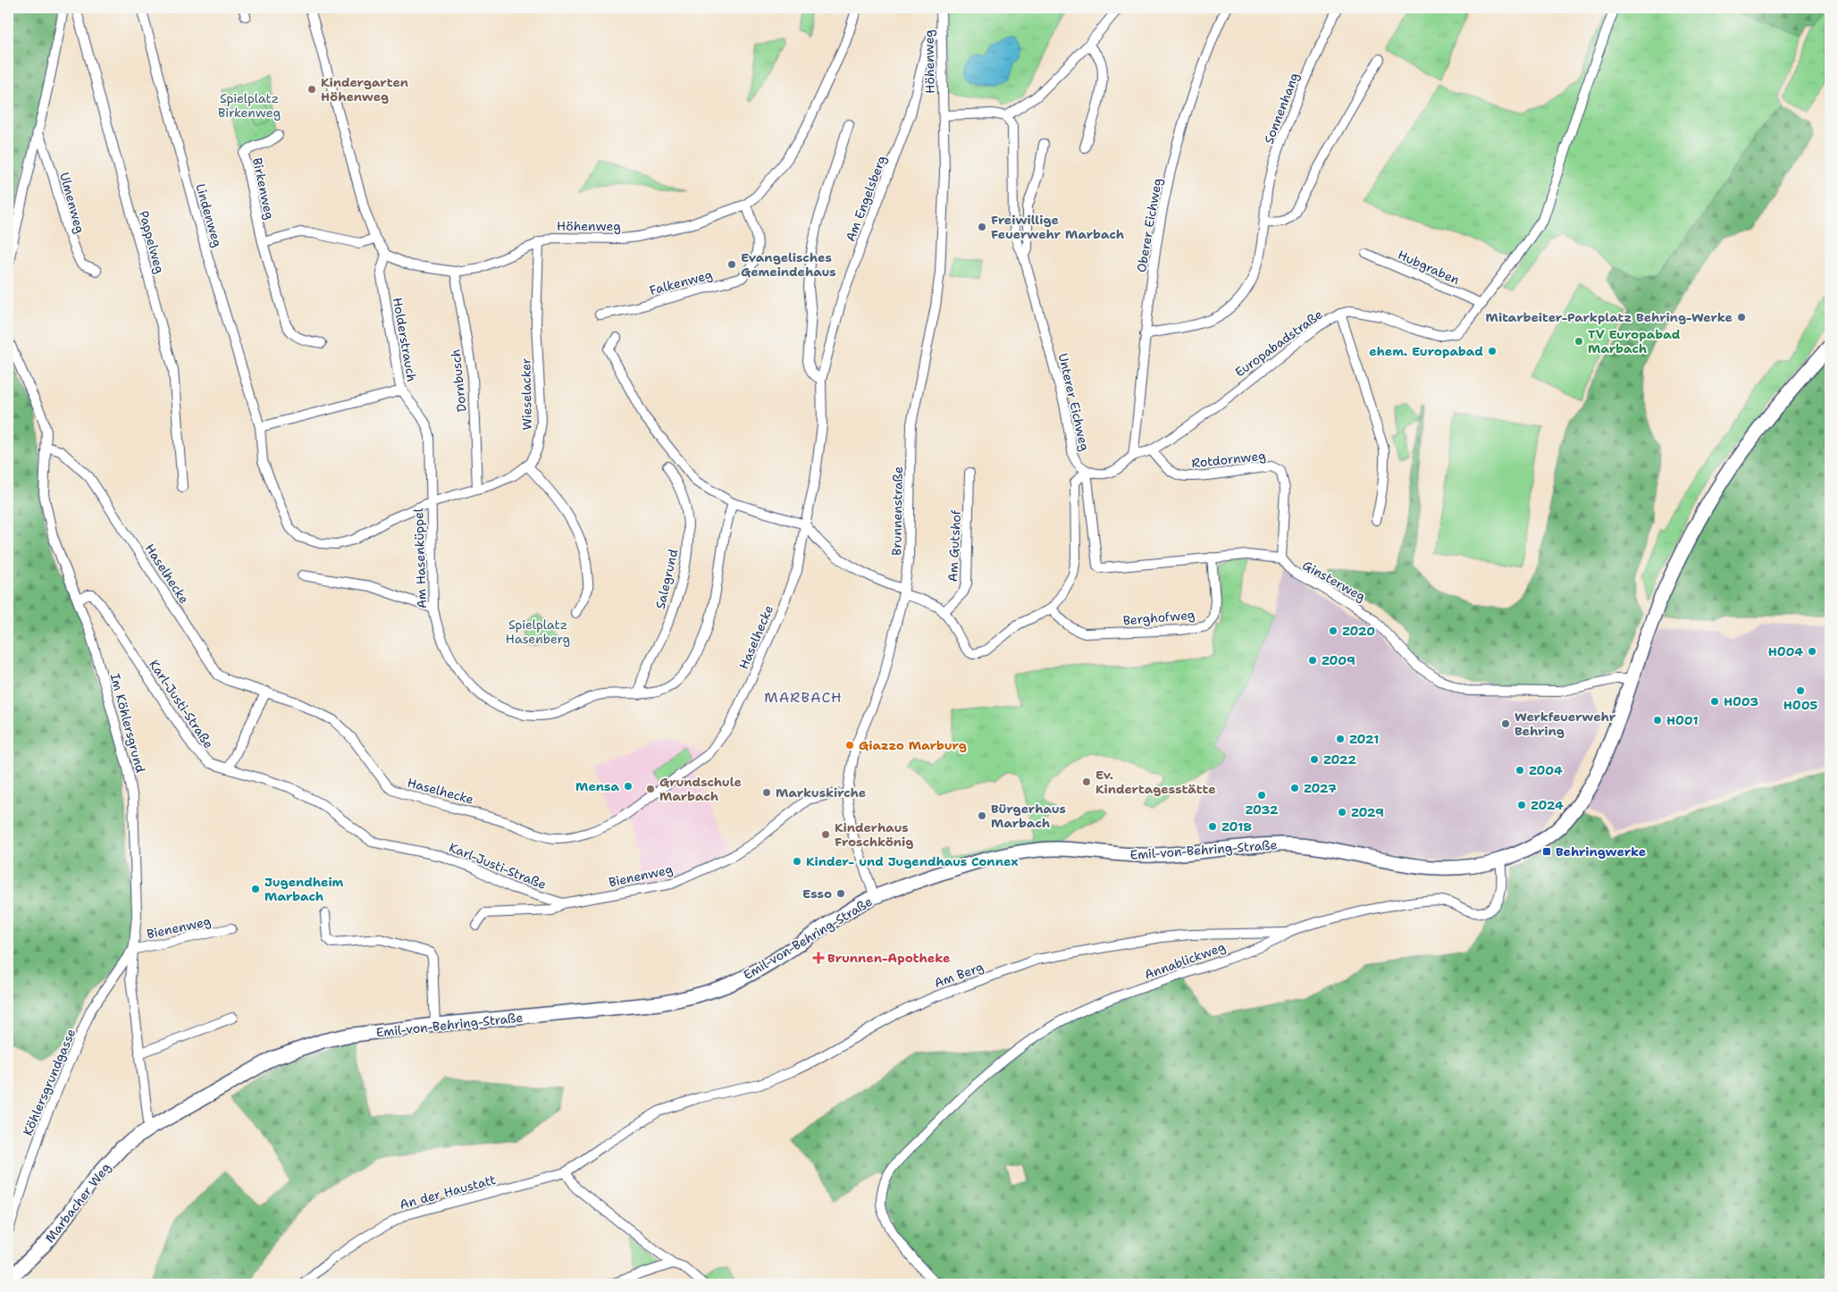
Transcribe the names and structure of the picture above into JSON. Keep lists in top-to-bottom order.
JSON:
{
  "streets": {
    "main road": ["Emil-von-Behring-Straße", "Marbacher Weg"],
    "street": [
      "Höhenweg",
      "Sonnenhang",
      "Birkenweg",
      "Am Engelsberg",
      "Ulmenweg",
      "Lindenweg",
      "Oberer Eichweg",
      "Pappelweg",
      "Hubgraben",
      "Falkenweg",
      "Holderstrauch",
      "Europabadstraße",
      "Dornbusch",
      "Wieselacker",
      "Unterer Eichweg",
      "Rotdornweg",
      "Brunnenstraße",
      "Am Gutshof",
      "Am Hasenküppel",
      "Haselhecke",
      "Salegrund",
      "Ginsterweg",
      "Berghofweg",
      "Karl-Justi-Straße",
      "Im Köhlersgrund",
      "Bienenweg",
      "Annablickweg",
      "Am Berg",
      "Köhlersgrundgasse",
      "An der Haustatt"
    ]
  },
  "crossings": [
    ["Höhenweg", "Am Engelsberg"],
    ["Höhenweg", "Falkenweg"],
    ["Höhenweg", "Holderstrauch"],
    ["Höhenweg", "Dornbusch"],
    ["Höhenweg", "Wieselacker"],
    ["Höhenweg", "Brunnenstraße"],
    ["Sonnenhang", "Oberer Eichweg"],
    ["Am Engelsberg", "Haselhecke"],
    ["Lindenweg", "Am Hasenküppel"],
    ["Oberer Eichweg", "Europabadstraße"],
    ["Hubgraben", "Europabadstraße"],
    ["Holderstrauch", "Am Hasenküppel"],
    ["Europabadstraße", "Rotdornweg"],
    ["Rotdornweg", "Ginsterweg"],
    ["Brunnenstraße", "Emil-von-Behring-Straße"],
    ["Brunnenstraße", "Bienenweg"],
    ["Am Hasenküppel", "Salegrund"],
    ["Haselhecke", "Im Köhlersgrund"],
    ["Ginsterweg", "Emil-von-Behring-Straße"],
    ["Karl-Justi-Straße", "Im Köhlersgrund"],
    ["Karl-Justi-Straße", "Bienenweg"],
    ["Im Köhlersgrund", "Bienenweg"],
    ["Im Köhlersgrund", "Köhlersgrundgasse"],
    ["Im Köhlersgrund", "Marbacher Weg"],
    ["Emil-von-Behring-Straße", "Annablickweg"],
    ["Emil-von-Behring-Straße", "Marbacher Weg"],
    ["Bienenweg", "Köhlersgrundgasse"],
    ["Annablickweg", "Am Berg"],
    ["Am Berg", "An der Haustatt"]
  ],
  "districts": ["MARBACH"],
  "parks": ["Spielplatz Birkenweg", "Spielplatz Hasenberg"],
  "places": {
    "other": [
      "Kindergarten Höhenweg",
      "Freiwillige Feuerwehr Marbach",
      "Evangelisches Gemeindehaus",
      "Mitarbeiter-Parkplatz Behring-Werke",
      "TV Europabad Marbach",
      "ehem. Europabad",
      "Z020",
      "H004",
      "Z009",
      "H005",
      "H003",
      "H001",
      "Werkfeuerwehr Behring",
      "Z021",
      "Giazzo Marburg",
      "Z022",
      "Z004",
      "Ev. Kindertagesstätte",
      "Mensa",
      "Z027",
      "Grundschule Marbach",
      "Markuskirche",
      "Z032",
      "Z024",
      "Z029",
      "Bürgerhaus Marbach",
      "Z018",
      "Kinderhaus Froschkönig",
      "Kinder- und Jugendhaus Connex",
      "Jugendheim Marbach",
      "Esso"
    ],
    "transit": ["Behringwerke"],
    "health": ["Brunnen-Apotheke"]
  }
}
